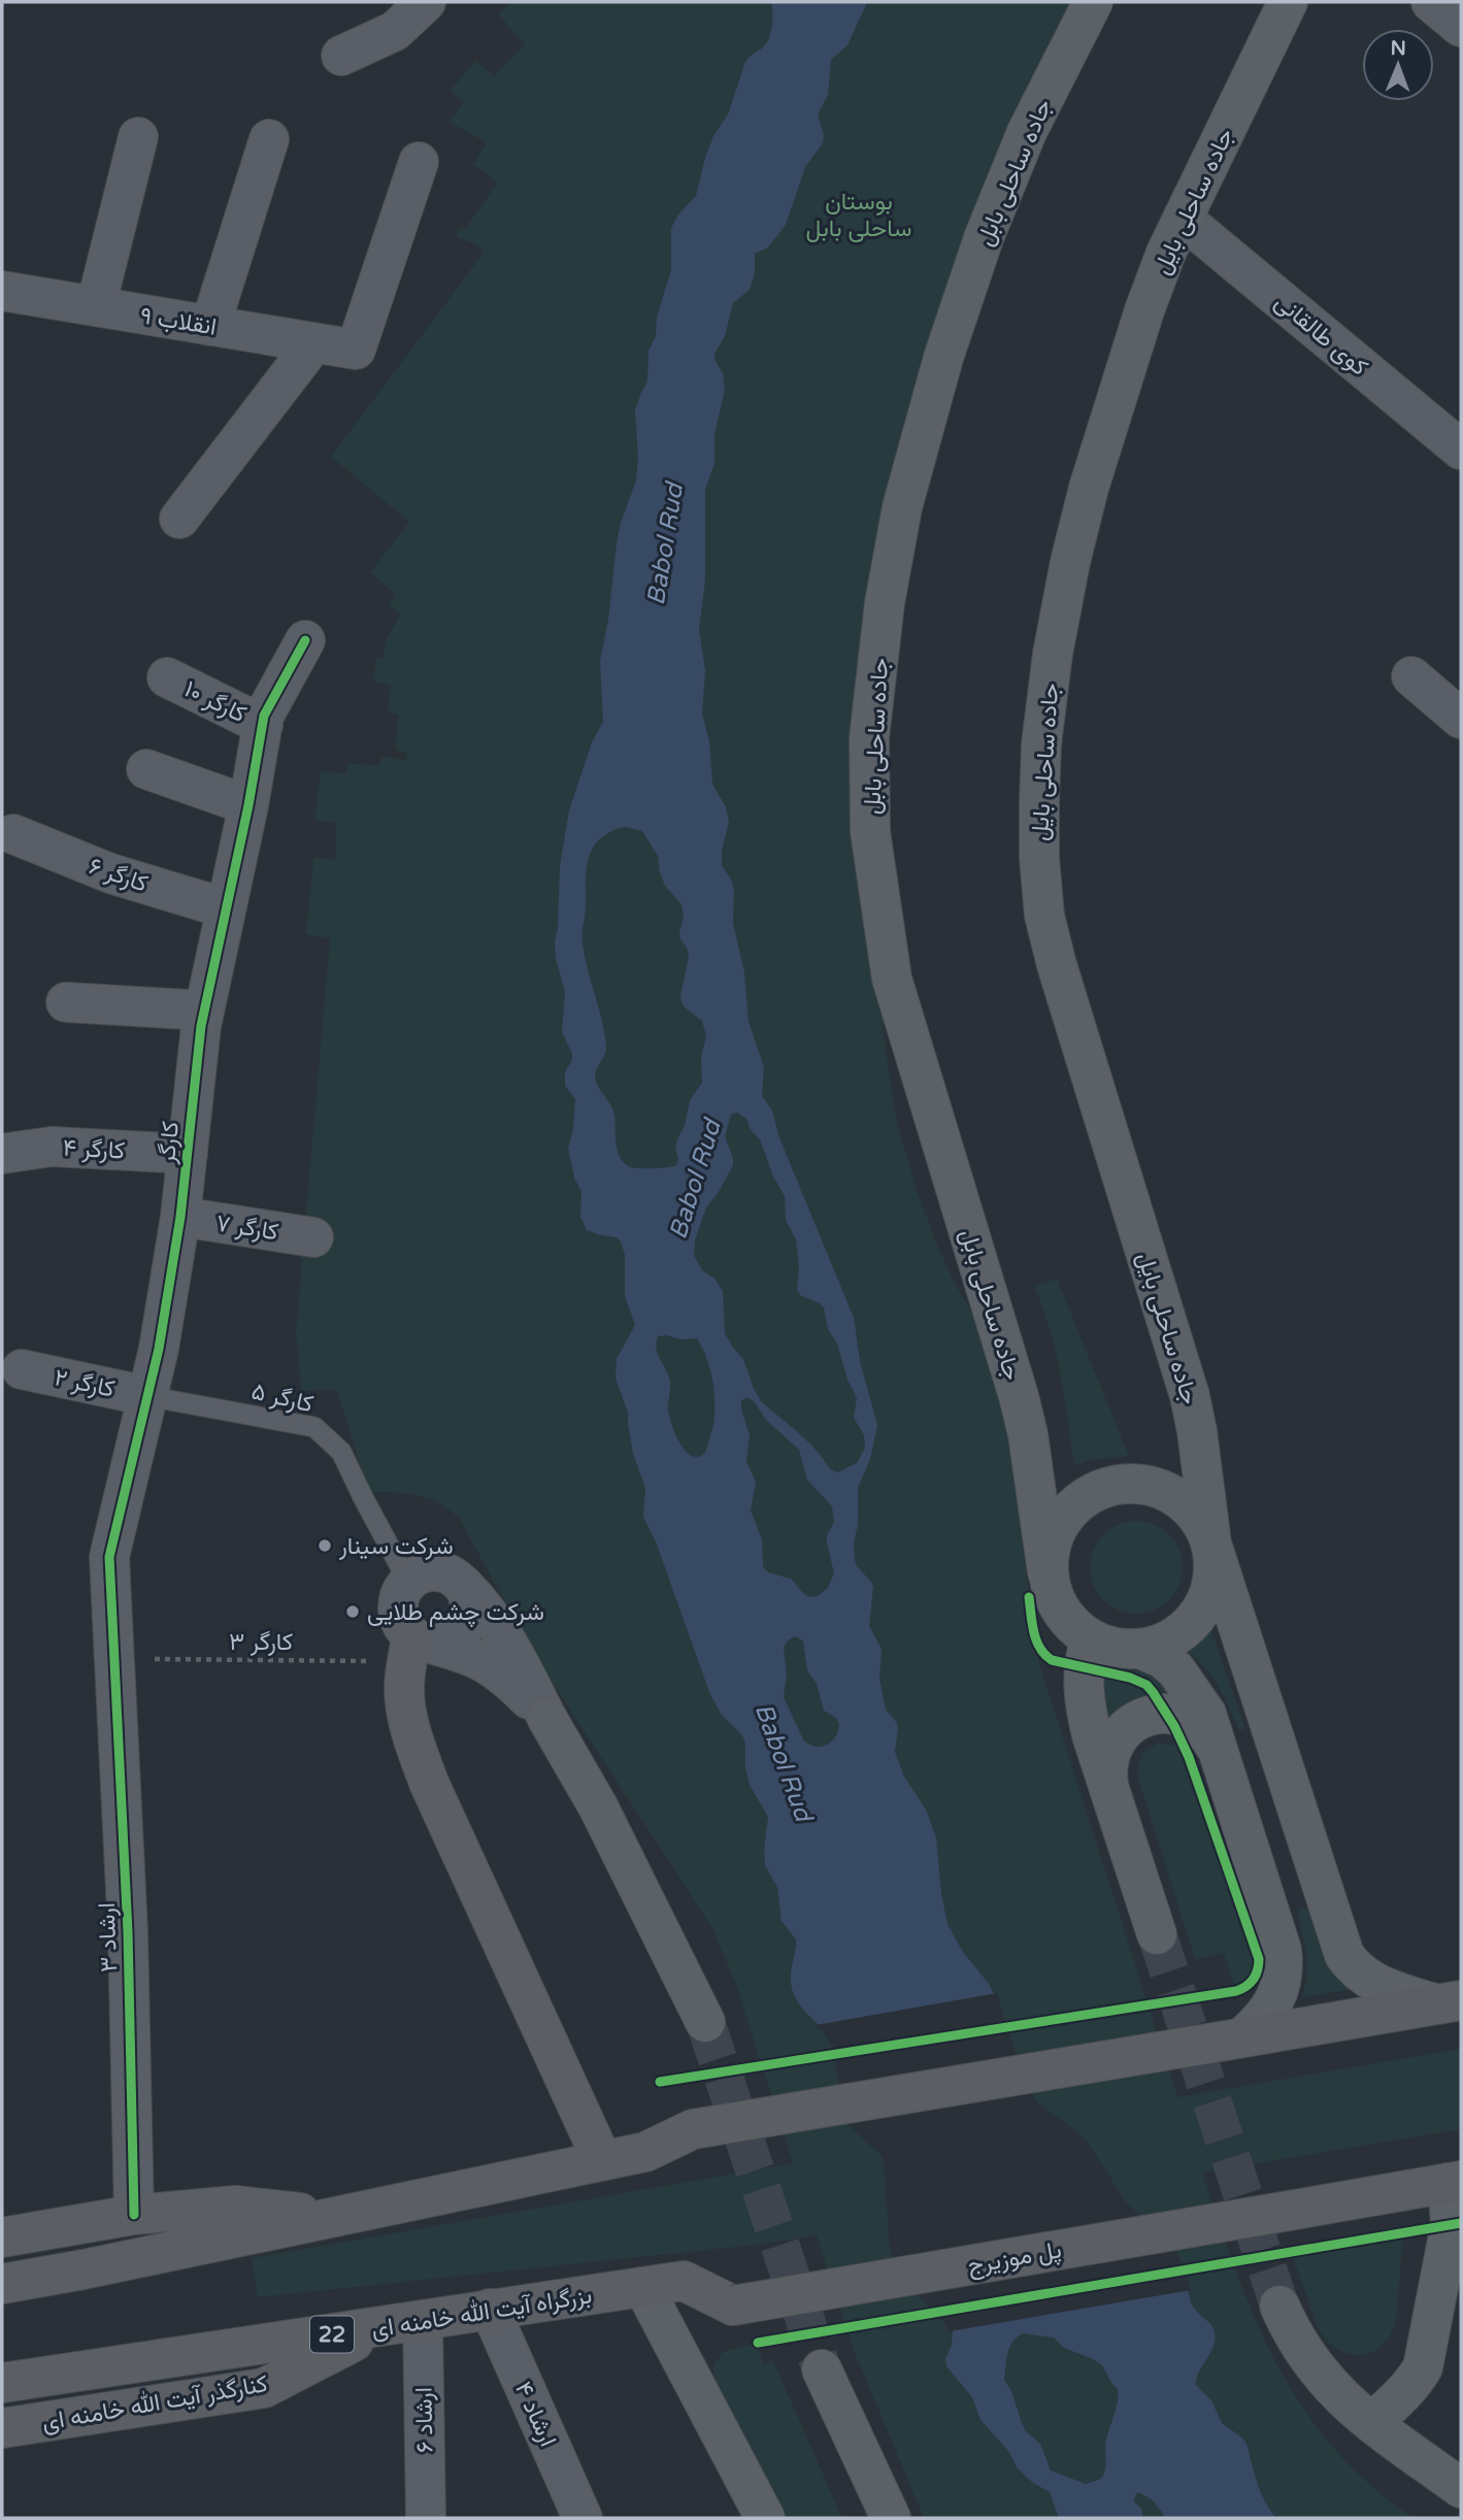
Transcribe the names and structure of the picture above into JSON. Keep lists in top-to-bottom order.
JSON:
{
  "streets": {
    "highway": [
      "پل موزیرج",
      "بزرگراه آیت الله خامنه ای",
      "22",
      "کنارگذر آیت الله خامنه ای"
    ],
    "main road": ["جاده ساحلی بابل", "جاده ساحلی بایل"],
    "street": [
      "انقلاب ۹",
      "کوی طالقانی",
      "کارگر ۱۰",
      "کارگر ۶",
      "کارگر",
      "کارگر ۴",
      "کارگر ۷",
      "کارگر ۲",
      "ارشاد ۳",
      "ارشاد ۴",
      "ارشاد ۶"
    ],
    "lane": ["کارگر ۵"],
    "path": ["کارگر ۳"]
  },
  "crossings": [
    ["جاده ساحلی بابل", "جاده ساحلی بایل"],
    ["جاده ساحلی بایل", "کوی طالقانی"],
    ["کارگر ۱۰", "کارگر"],
    ["کارگر ۶", "کارگر"],
    ["کارگر", "کارگر ۴"],
    ["کارگر", "کارگر ۷"],
    ["کارگر", "کارگر ۲"],
    ["کارگر", "کارگر ۵"],
    ["کارگر", "کارگر ۳"],
    ["کارگر", "ارشاد ۳"],
    ["کارگر ۲", "کارگر ۵"],
    ["کارگر ۵", "کارگر ۳"],
    ["کارگر ۳", "ارشاد ۳"],
    ["پل موزیرج", "بزرگراه آیت الله خامنه ای"],
    ["بزرگراه آیت الله خامنه ای", "کنارگذر آیت الله خامنه ای"],
    ["بزرگراه آیت الله خامنه ای", "ارشاد ۴"],
    ["بزرگراه آیت الله خامنه ای", "ارشاد ۶"]
  ],
  "water": ["Babol Rud"],
  "parks": ["بوستان ساحلی بابل"],
  "places": ["شرکت سینار", "شرکت چشم طلایی"],
  "north": "top"
}
